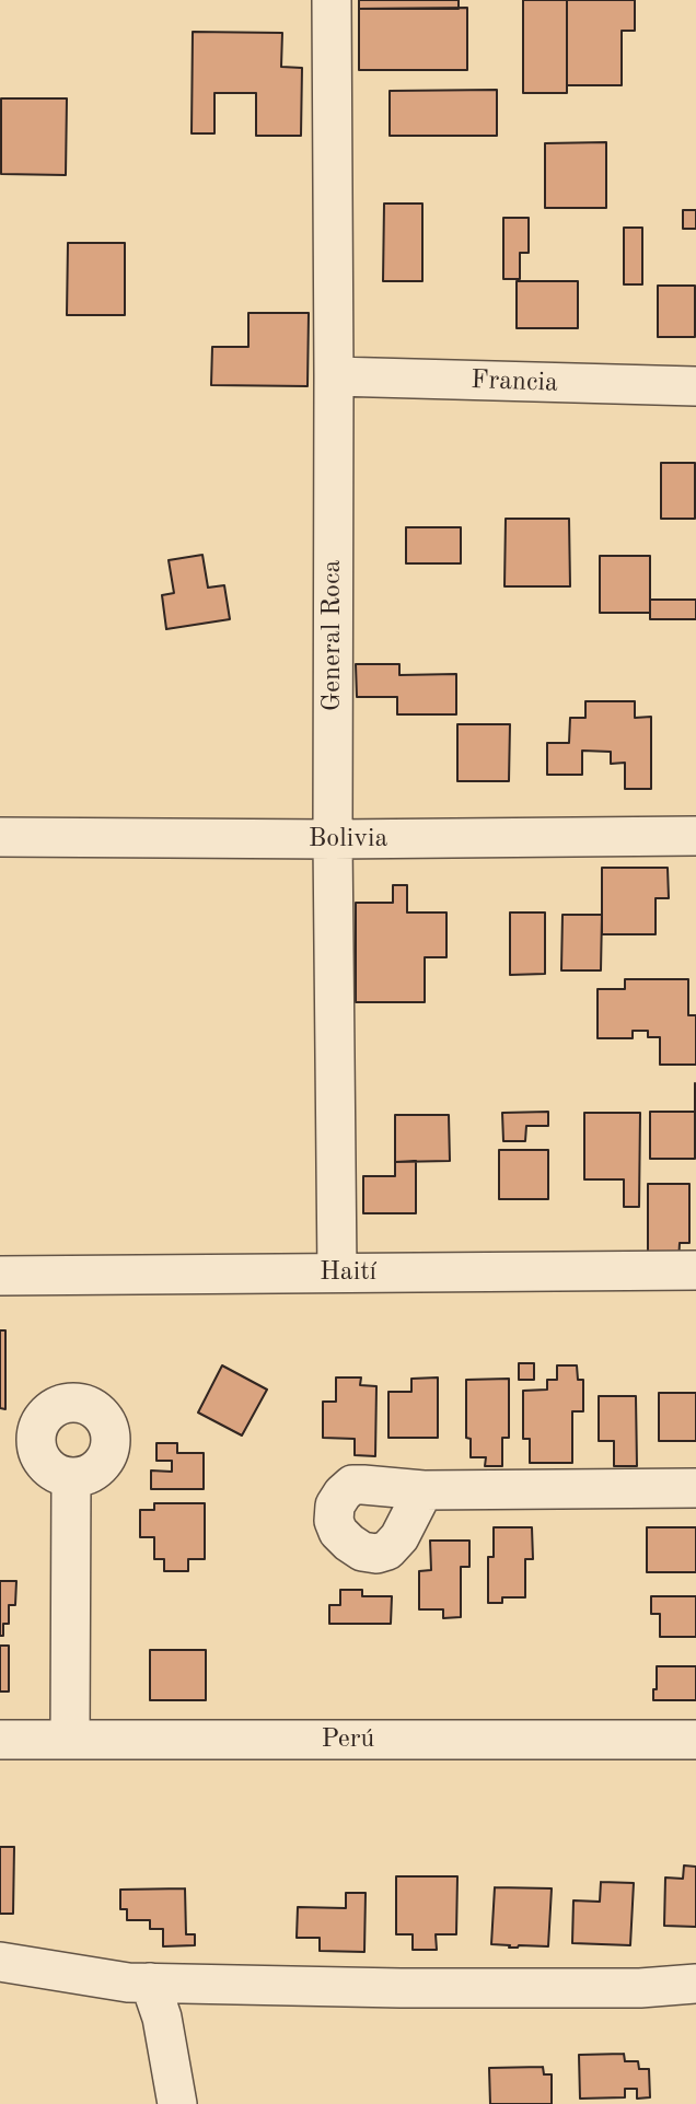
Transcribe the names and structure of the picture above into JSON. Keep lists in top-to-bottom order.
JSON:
{
  "streets": {
    "street": [
      "Francia",
      "General Roca",
      "Bolivia",
      "Haití",
      "Perú"
    ]
  },
  "crossings": [
    ["Francia", "General Roca"],
    ["General Roca", "Bolivia"],
    ["General Roca", "Haití"]
  ]
}
